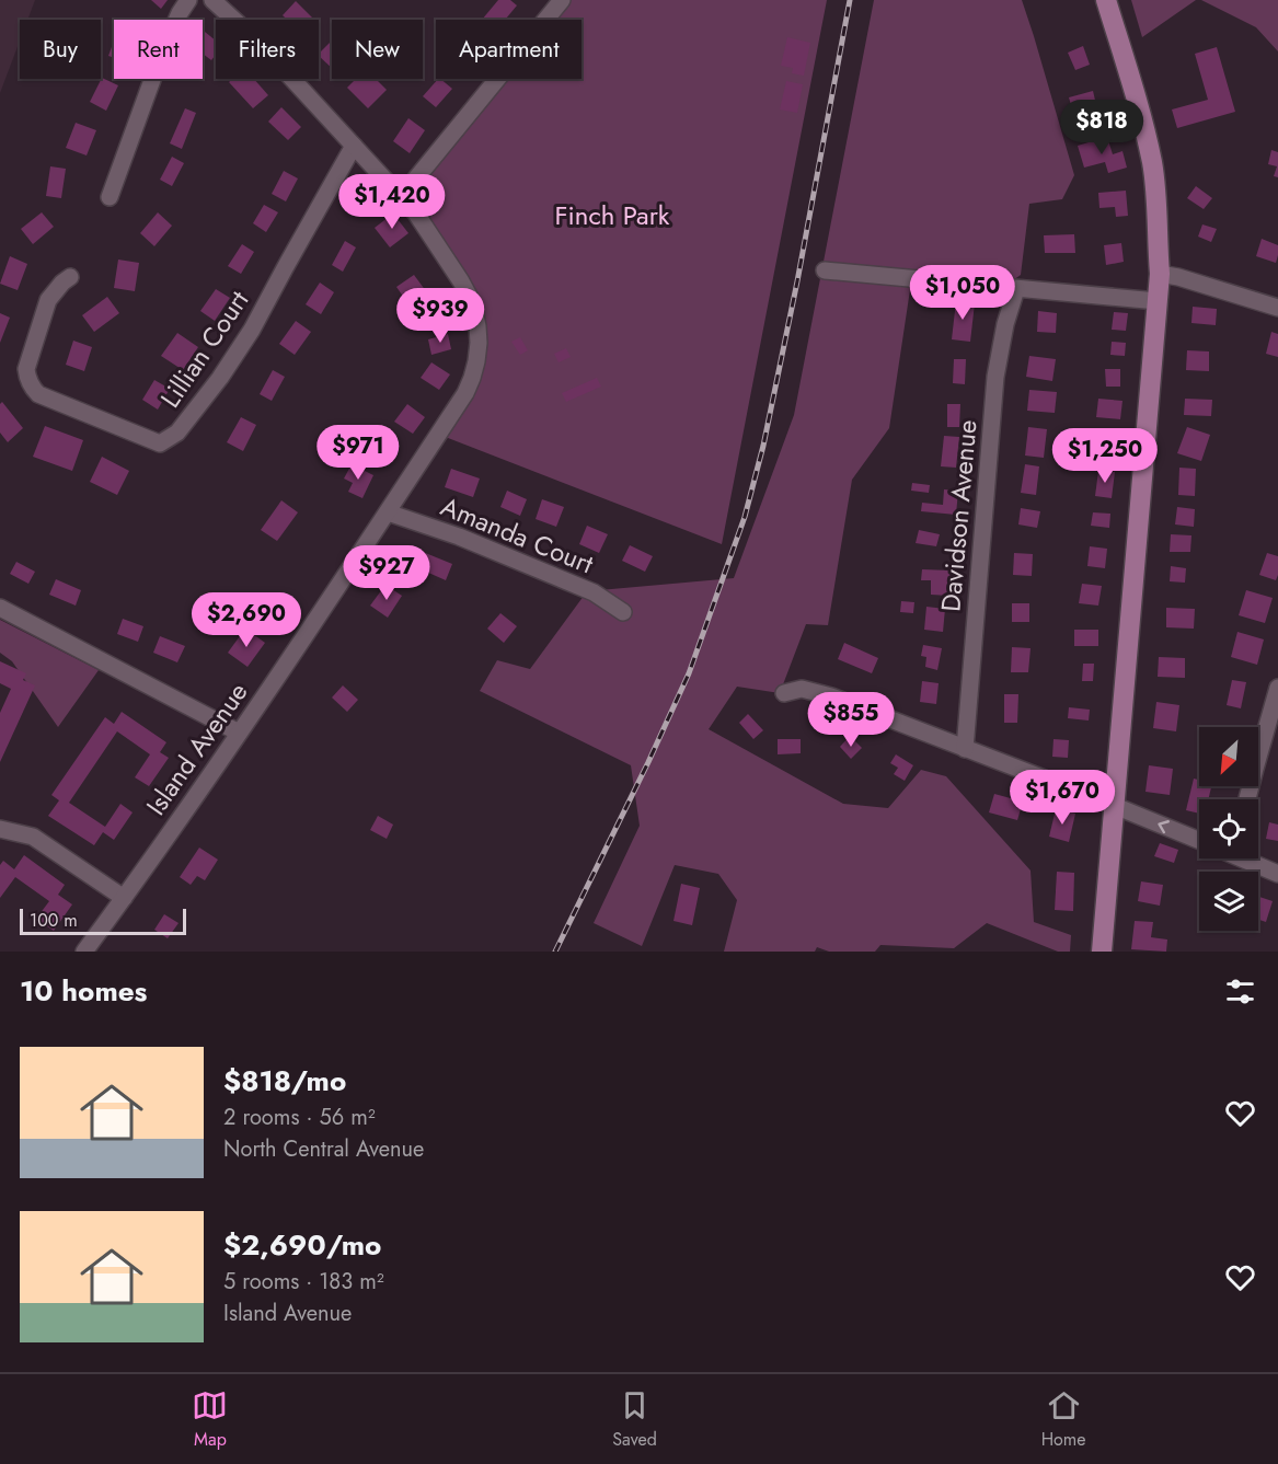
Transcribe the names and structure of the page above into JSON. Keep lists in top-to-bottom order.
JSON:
{
  "streets": {
    "street": [
      "Lillian Court",
      "Davidson Avenue",
      "Amanda Court",
      "Island Avenue"
    ]
  },
  "crossings": [
    ["Lillian Court", "Island Avenue"],
    ["Amanda Court", "Island Avenue"]
  ],
  "parks": ["Finch Park"],
  "scale_bar": "100 m",
  "north": "bottom left",
  "page": {
    "chip": [
      "Buy",
      "Rent",
      "Filters",
      "New",
      "Apartment"
    ],
    "price": [
      "$818",
      "$1,420",
      "$1,050",
      "$939",
      "$971",
      "$1,250",
      "$927",
      "$2,690",
      "$855",
      "$1,670"
    ],
    "scale": "100 m",
    "heading": "10 homes",
    "list": [
      {
        "name": "$818/mo",
        "note": "2 rooms · 56 m² · North Central Avenue"
      },
      {
        "name": "$2,690/mo",
        "note": "5 rooms · 183 m² · Island Avenue"
      }
    ],
    "tabs": ["Map", "Saved", "Home"]
  }
}
